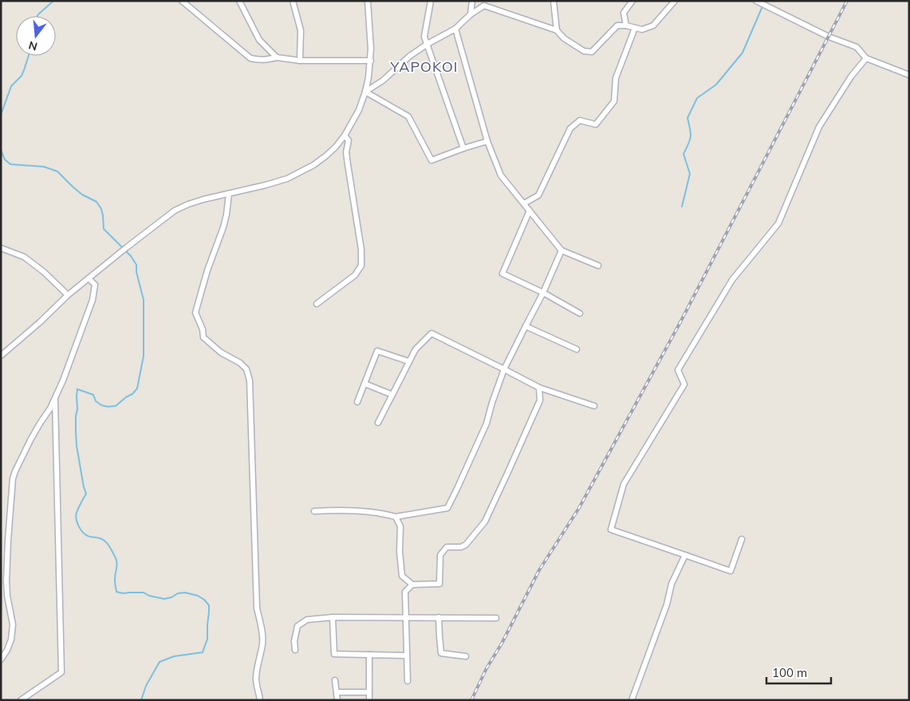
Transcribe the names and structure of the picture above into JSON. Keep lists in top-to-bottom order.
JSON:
{
  "districts": ["YAPOKOI"],
  "scale_bar": "100 m",
  "north": "bottom"
}
